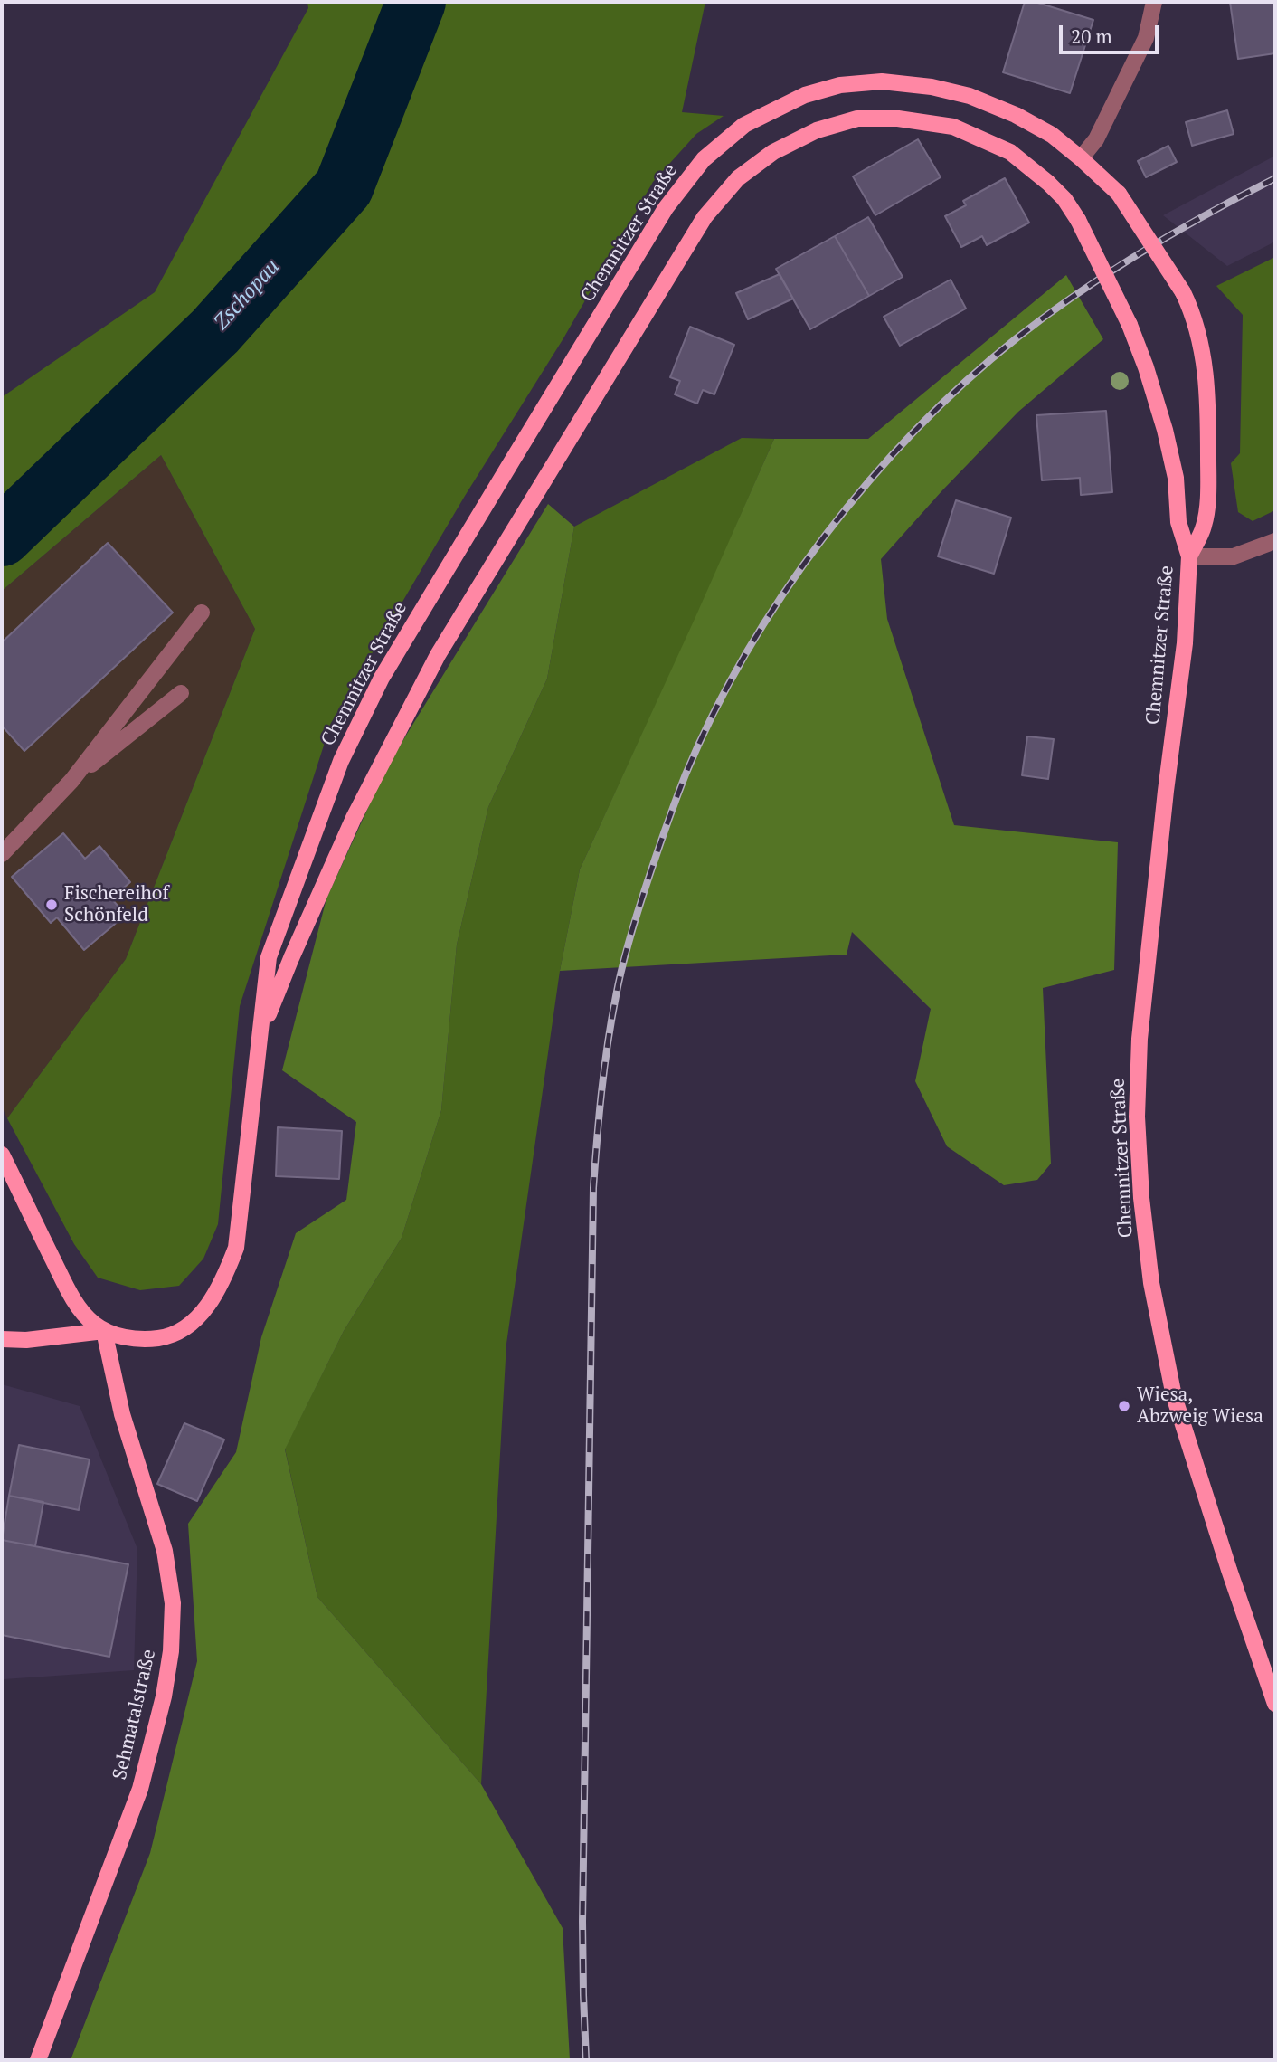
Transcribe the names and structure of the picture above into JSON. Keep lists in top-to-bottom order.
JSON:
{
  "streets": {
    "main road": ["Chemnitzer Straße", "Sehmatalstraße"]
  },
  "crossings": [
    ["Chemnitzer Straße", "Sehmatalstraße"]
  ],
  "water": ["Zschopau"],
  "places": ["Fischereihof Schönfeld", "Wiesa, Abzweig Wiesa"],
  "scale_bar": "20 m"
}
